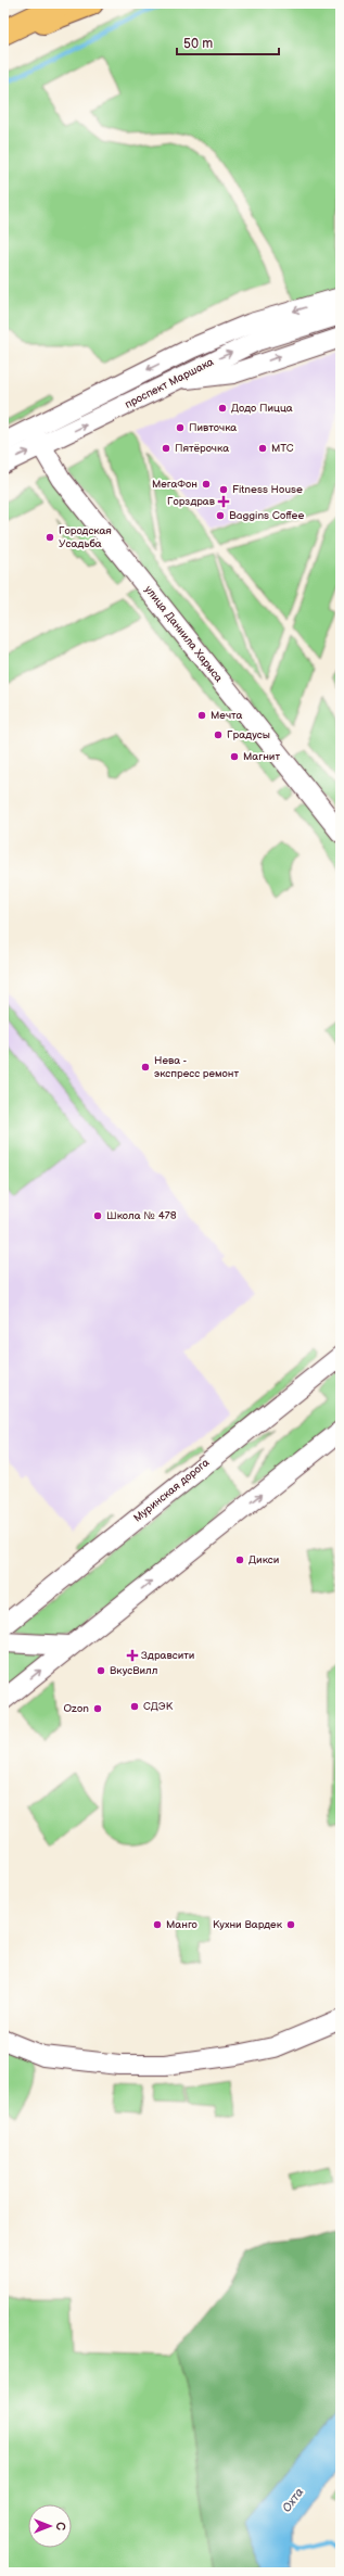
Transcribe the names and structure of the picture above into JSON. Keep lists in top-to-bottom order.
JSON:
{
  "streets": {
    "street": ["проспект Маршака", "улица Даниила Хармса", "Муринская дорога"]
  },
  "crossings": [
    ["проспект Маршака", "улица Даниила Хармса"]
  ],
  "water": ["Охта"],
  "places": {
    "other": [
      "Додо Пицца",
      "Пивточка",
      "Пятёрочка",
      "МТС",
      "МегаФон",
      "Fitness House",
      "Baggins Coffee",
      "Городская Усадьба",
      "Мечта",
      "Градусы",
      "Магнит",
      "Нева - экспресс ремонт",
      "Школа № 478",
      "Дикси",
      "ВкусВилл",
      "СДЭК",
      "Ozon",
      "Манго",
      "Кухни Вардек"
    ],
    "health": ["Горздрав", "Здравсити"]
  },
  "scale_bar": "50 m",
  "north": "right"
}
